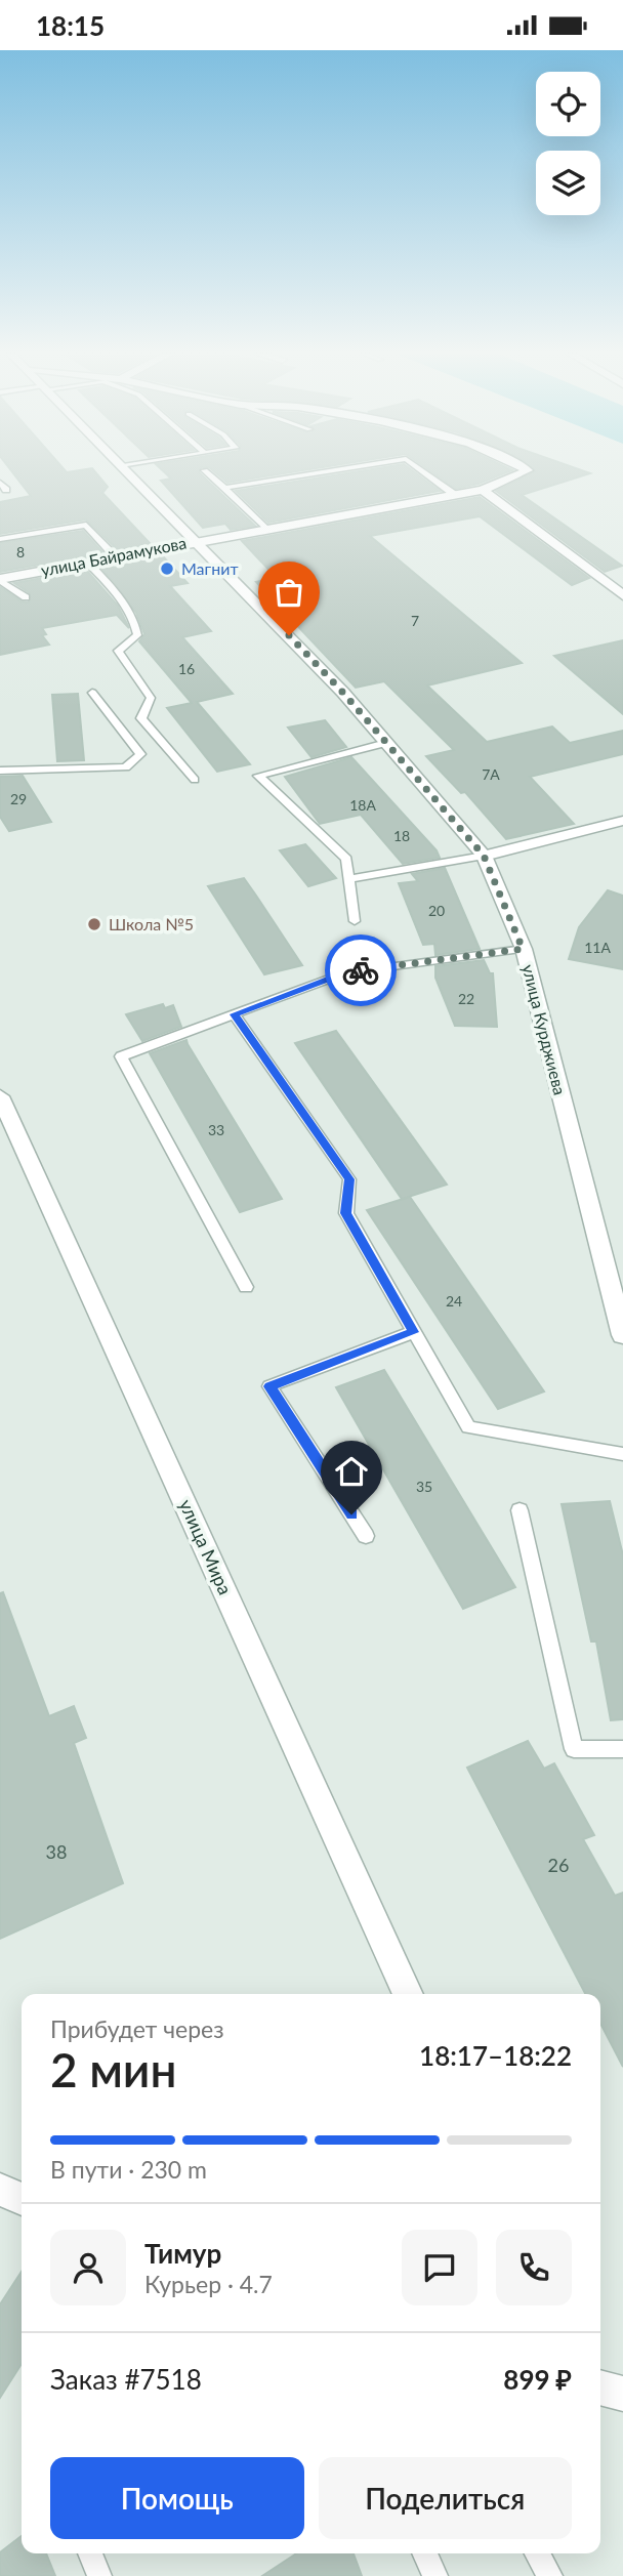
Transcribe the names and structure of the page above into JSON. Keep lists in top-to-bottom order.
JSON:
{
  "streets": {
    "street": ["улица Байрамукова", "улица Курджиева", "улица Мира"]
  },
  "crossings": [
    ["улица Байрамукова", "улица Курджиева"]
  ],
  "places": ["Магнит", "Школа №5"],
  "house_numbers": [
    "8",
    "7",
    "16",
    "7А",
    "29",
    "18А",
    "18",
    "20",
    "11А",
    "22",
    "33",
    "24",
    "35",
    "38",
    "26"
  ],
  "page": {
    "status": "18:15",
    "heading": ["2 мин", "Прибудет через", "18:17–18:22"],
    "panel": [
      "Тимур",
      "Курьер · 4.7",
      "Заказ #7518",
      "899 ₽"
    ],
    "bar": "В пути · 230 m",
    "buttons": ["Помощь", "Поделиться"]
  }
}
